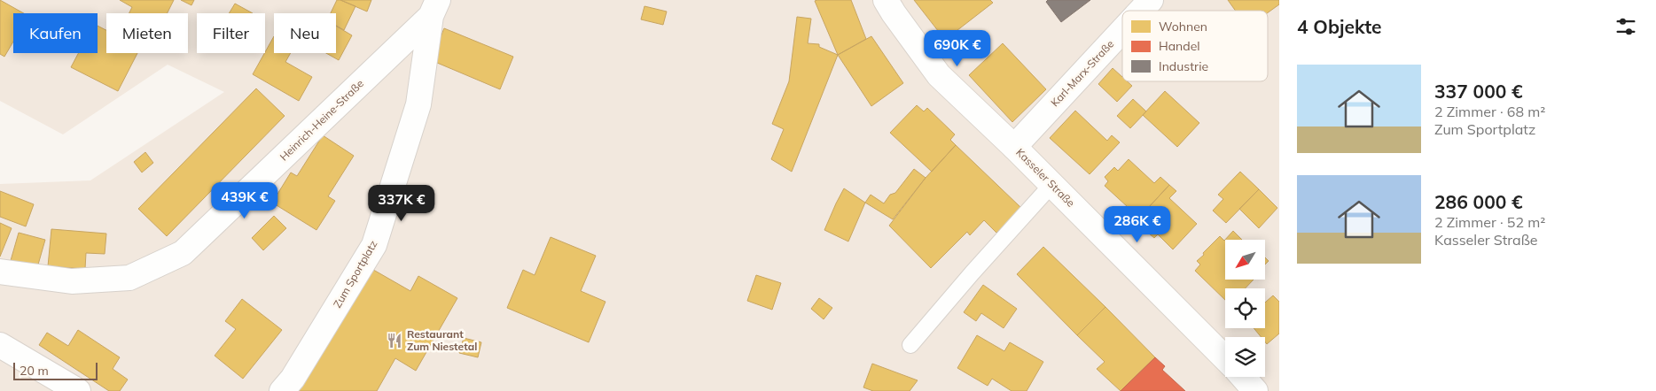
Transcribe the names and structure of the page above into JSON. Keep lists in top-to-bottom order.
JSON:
{
  "streets": {
    "street": [
      "Karl-Marx-Straße",
      "Heinrich-Heine-Straße",
      "Kasseler Straße",
      "Zum Sportplatz"
    ]
  },
  "crossings": [
    ["Karl-Marx-Straße", "Kasseler Straße"],
    ["Heinrich-Heine-Straße", "Zum Sportplatz"]
  ],
  "places": {
    "restaurant": ["Restaurant Zum Niestetal"]
  },
  "legend": ["Wohnen", "Handel", "Industrie"],
  "scale_bar": "20 m",
  "north": "bottom left",
  "page": {
    "heading": "4 Objekte",
    "chip": [
      "Kaufen",
      "Mieten",
      "Filter",
      "Neu"
    ],
    "price": [
      "690K €",
      "439K €",
      "337K €",
      "286K €"
    ],
    "list": [
      {
        "name": "337 000 €",
        "note": "2 Zimmer · 68 m² · Zum Sportplatz"
      },
      {
        "name": "286 000 €",
        "note": "2 Zimmer · 52 m² · Kasseler Straße"
      }
    ],
    "scale": "20 m"
  }
}
